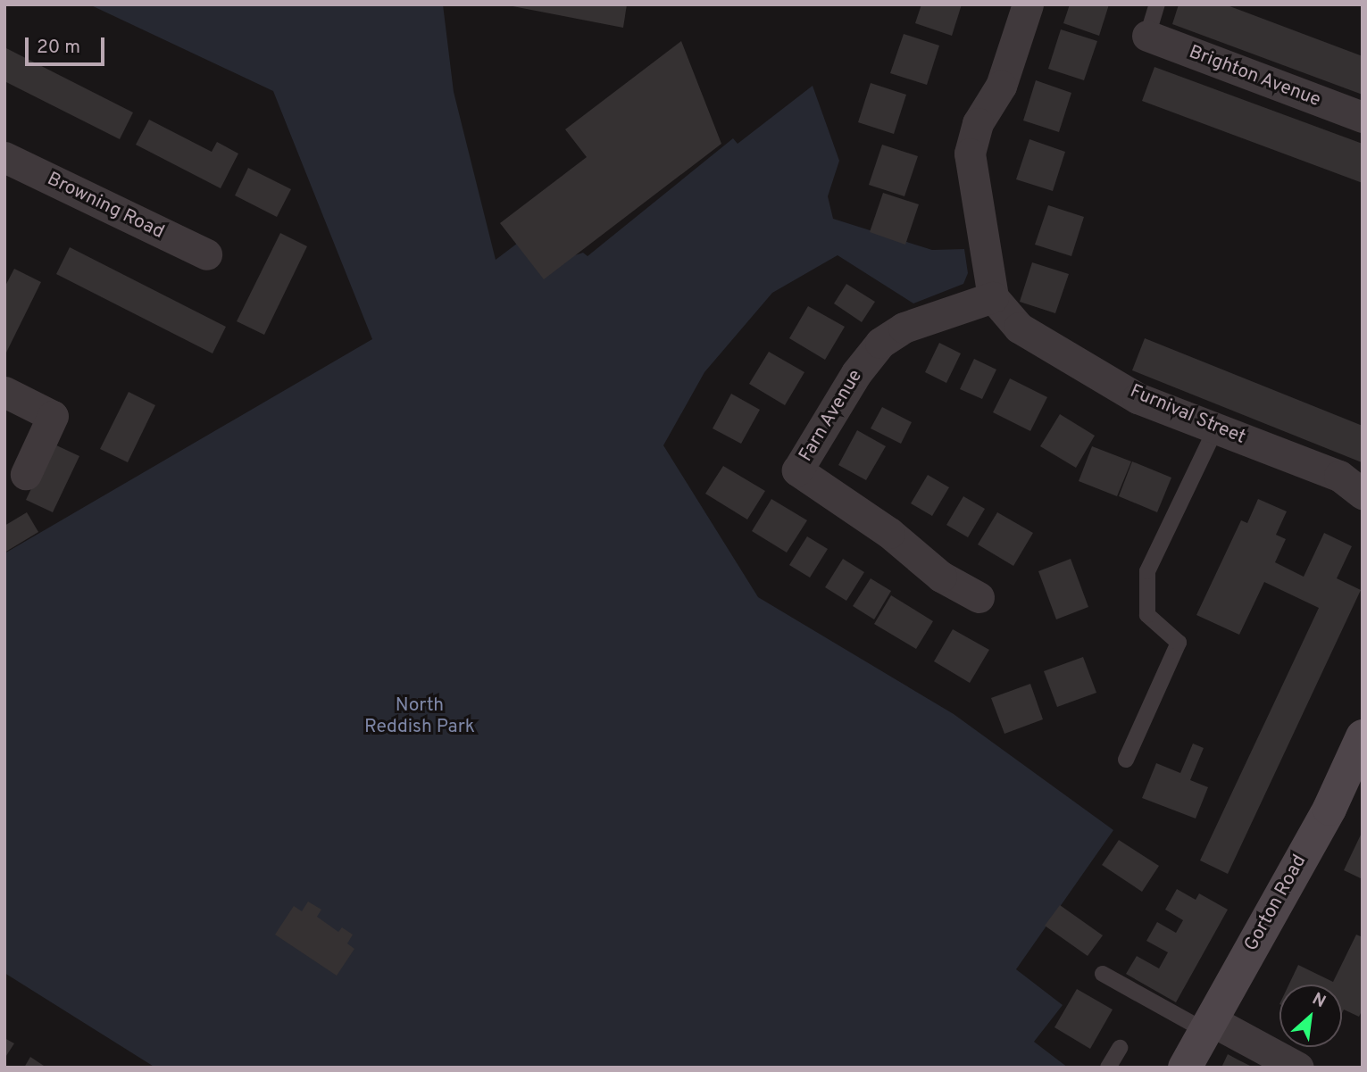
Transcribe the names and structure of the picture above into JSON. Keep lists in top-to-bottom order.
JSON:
{
  "streets": {
    "main road": ["Gorton Road"],
    "street": [
      "Brighton Avenue",
      "Browning Road",
      "Furnival Street",
      "Farn Avenue"
    ]
  },
  "crossings": [
    ["Furnival Street", "Farn Avenue"]
  ],
  "parks": ["North Reddish Park"],
  "scale_bar": "20 m",
  "north": "top right"
}
